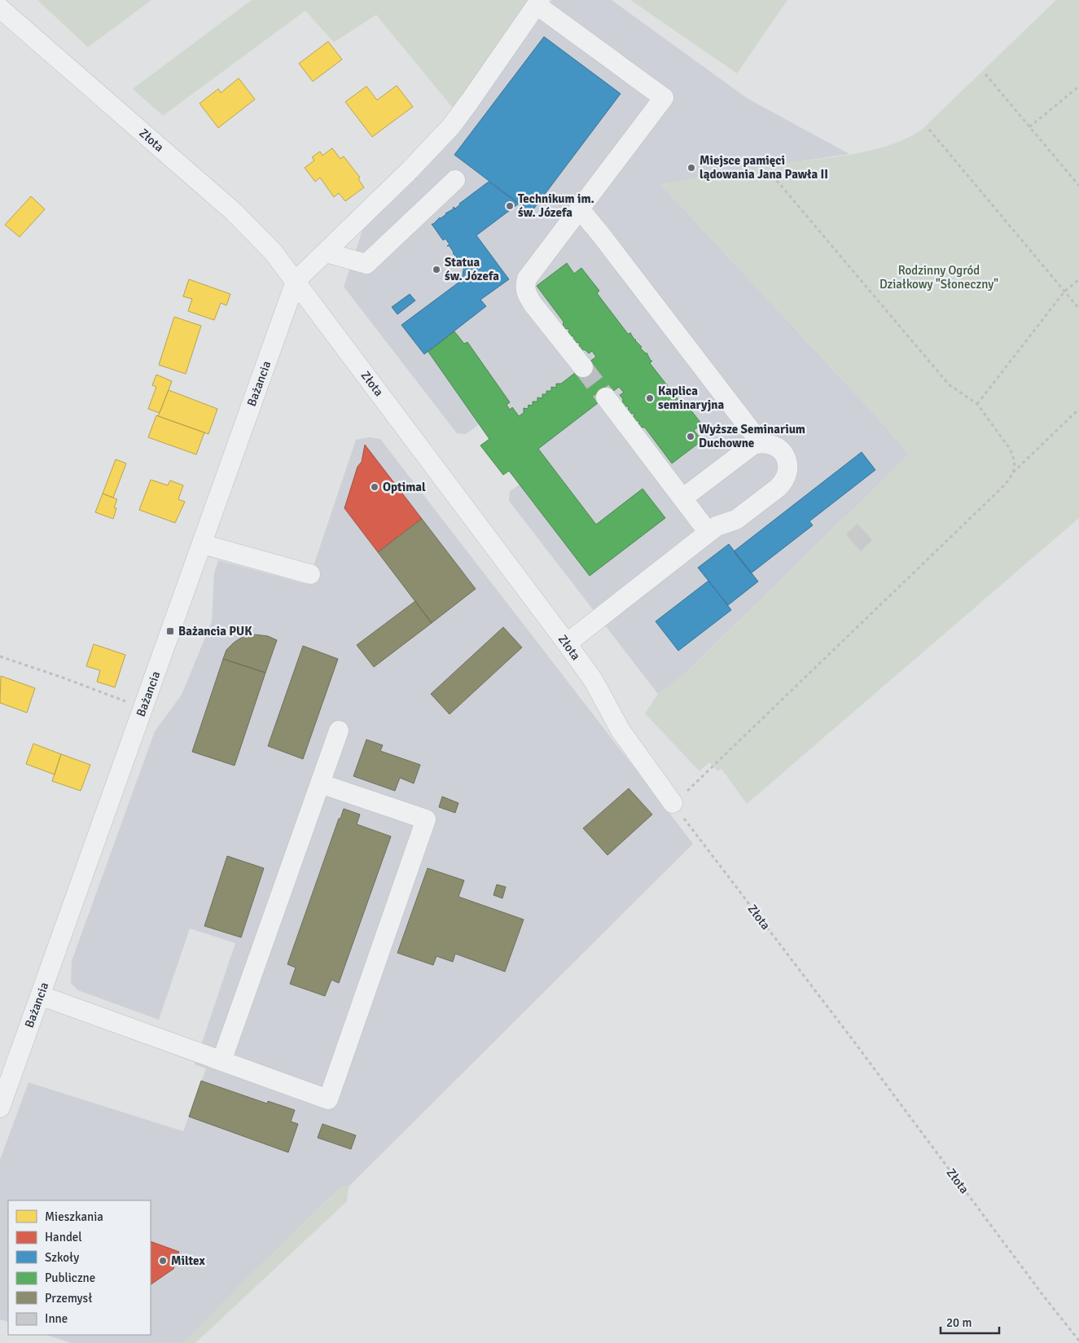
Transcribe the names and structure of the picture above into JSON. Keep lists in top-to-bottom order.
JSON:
{
  "streets": {
    "street": ["Złota", "Bażancia"]
  },
  "crossings": [
    ["Złota", "Bażancia"]
  ],
  "parks": ["Rodzinny Ogród Działkowy \"Słoneczny\""],
  "places": {
    "other": [
      "Miejsce pamięci lądowania Jana Pawła II",
      "Technikum im. św. Józefa",
      "Statua św. Józefa",
      "Kaplica seminaryjna",
      "Wyższe Seminarium Duchowne",
      "Optimal",
      "Miltex"
    ],
    "transit": ["Bażancia PUK"]
  },
  "legend": [
    "Mieszkania",
    "Handel",
    "Szkoły",
    "Publiczne",
    "Przemysł",
    "Inne"
  ],
  "scale_bar": "20 m"
}
